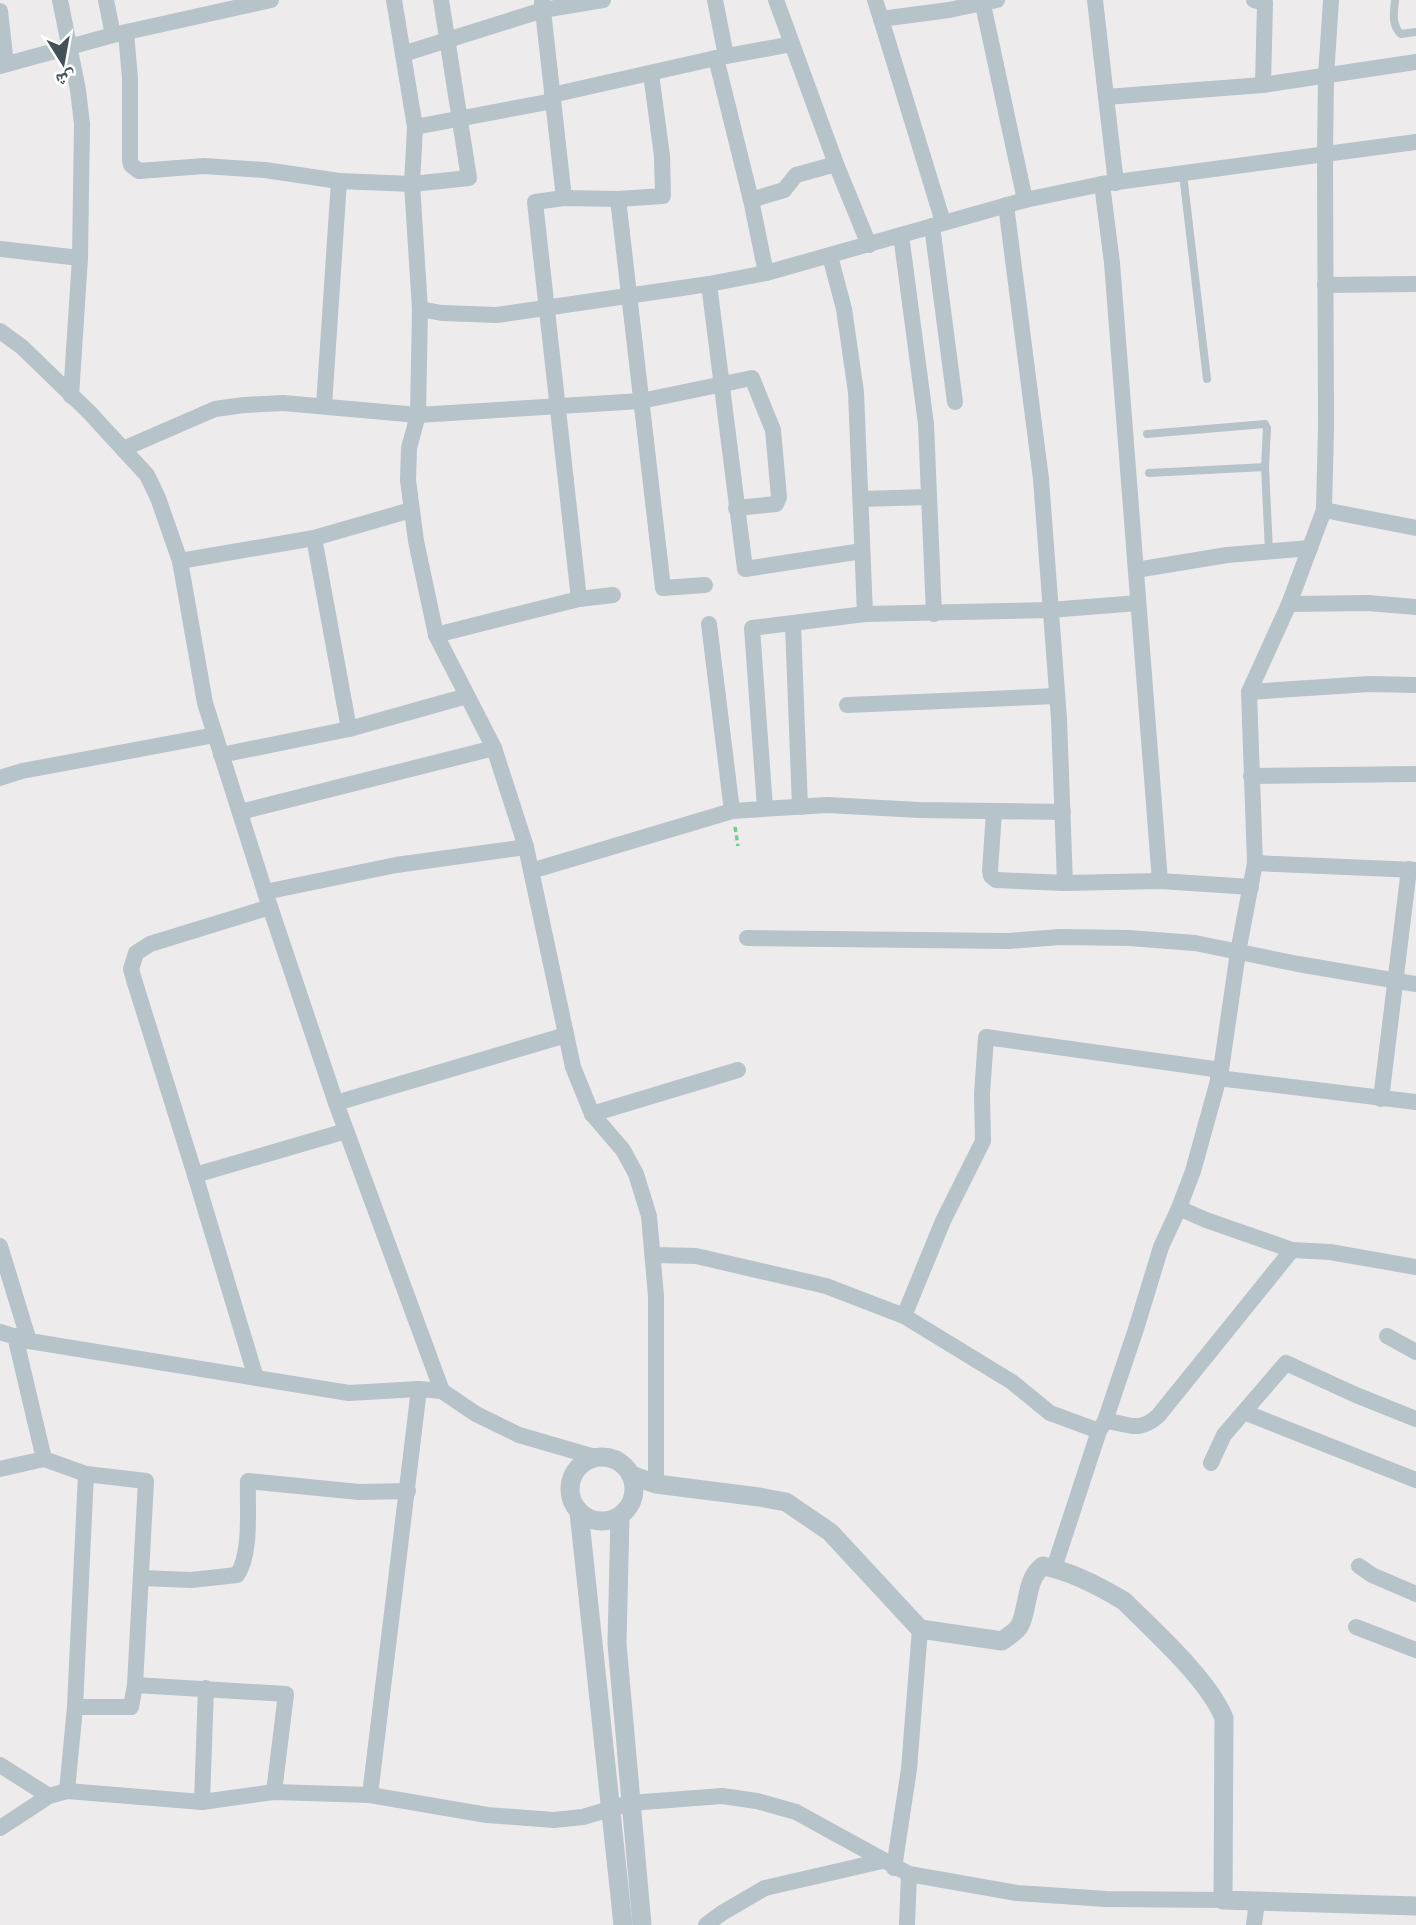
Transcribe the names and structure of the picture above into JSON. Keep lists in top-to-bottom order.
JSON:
{
  "north": "bottom"
}
